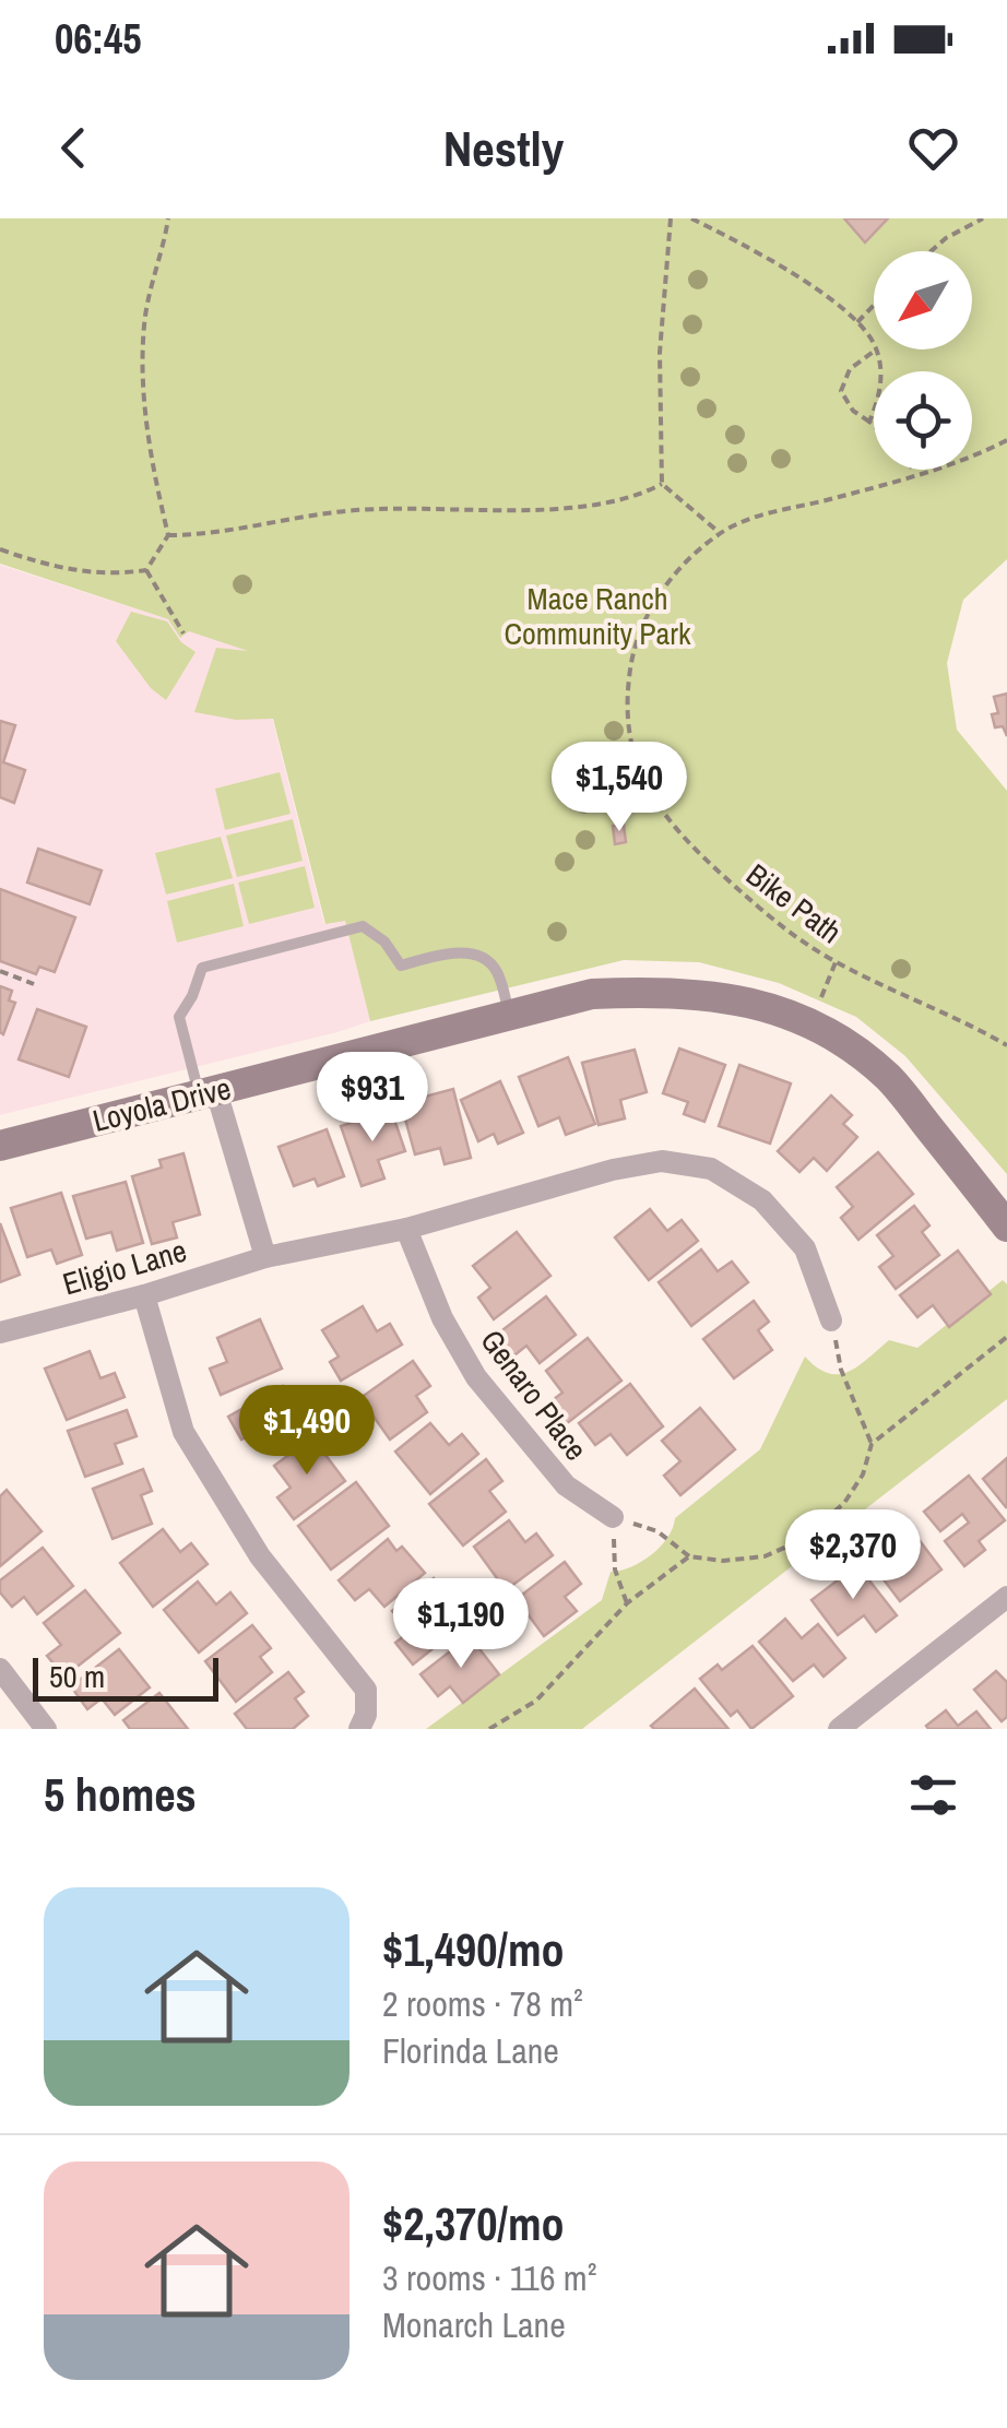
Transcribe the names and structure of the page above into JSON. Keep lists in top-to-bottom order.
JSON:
{
  "streets": {
    "street": ["Loyola Drive", "Eligio Lane", "Genaro Place"],
    "path": ["Bike Path"]
  },
  "crossings": [
    ["Eligio Lane", "Genaro Place"]
  ],
  "parks": ["Mace Ranch Community Park"],
  "scale_bar": "50 m",
  "north": "bottom left",
  "page": {
    "status": "06:45",
    "header": "Nestly",
    "price": [
      "$1,540",
      "$931",
      "$1,490",
      "$2,370",
      "$1,190"
    ],
    "scale": "50 m",
    "heading": "5 homes",
    "list": [
      {
        "name": "$1,490/mo",
        "note": "2 rooms · 78 m² · Florinda Lane"
      },
      {
        "name": "$2,370/mo",
        "note": "3 rooms · 116 m² · Monarch Lane"
      }
    ]
  }
}
